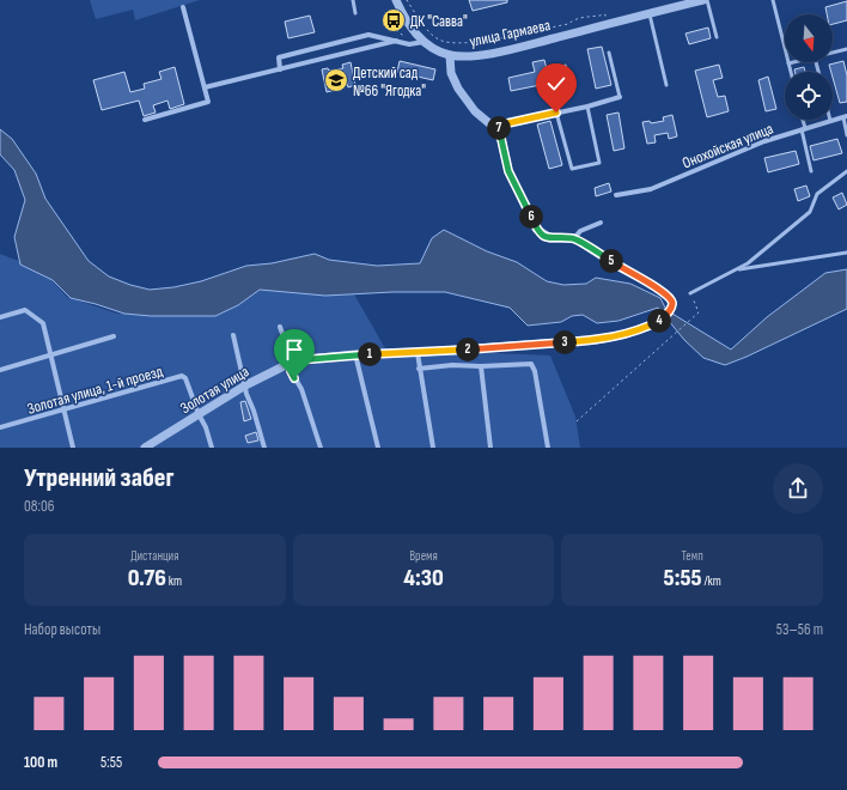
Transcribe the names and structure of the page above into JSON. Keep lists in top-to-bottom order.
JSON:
{
  "streets": {
    "street": [
      "улица Гармаева",
      "Онохойская улица",
      "Золотая улица, 1-й проезд",
      "Золотая улица"
    ]
  },
  "crossings": [
    ["Золотая улица, 1-й проезд", "Золотая улица"]
  ],
  "places": {
    "bus stop": ["ДК \"Савва\""],
    "school or university": ["Детский сад №66 \"Ягодка\""]
  },
  "north": "bottom",
  "page": {
    "pins": [
      "7",
      "6",
      "5",
      "4",
      "3",
      "2",
      "1"
    ],
    "heading": ["Утренний забег", "08:06"],
    "stats": [
      ["Дистанция", "0.76 km"],
      ["Время", "4:30"],
      ["Темп", "5:55 /km"]
    ],
    "chart": ["Набор высоты", "53–56 m"],
    "list": [
      {
        "name": "100 m",
        "note": "5:55"
      }
    ]
  }
}
